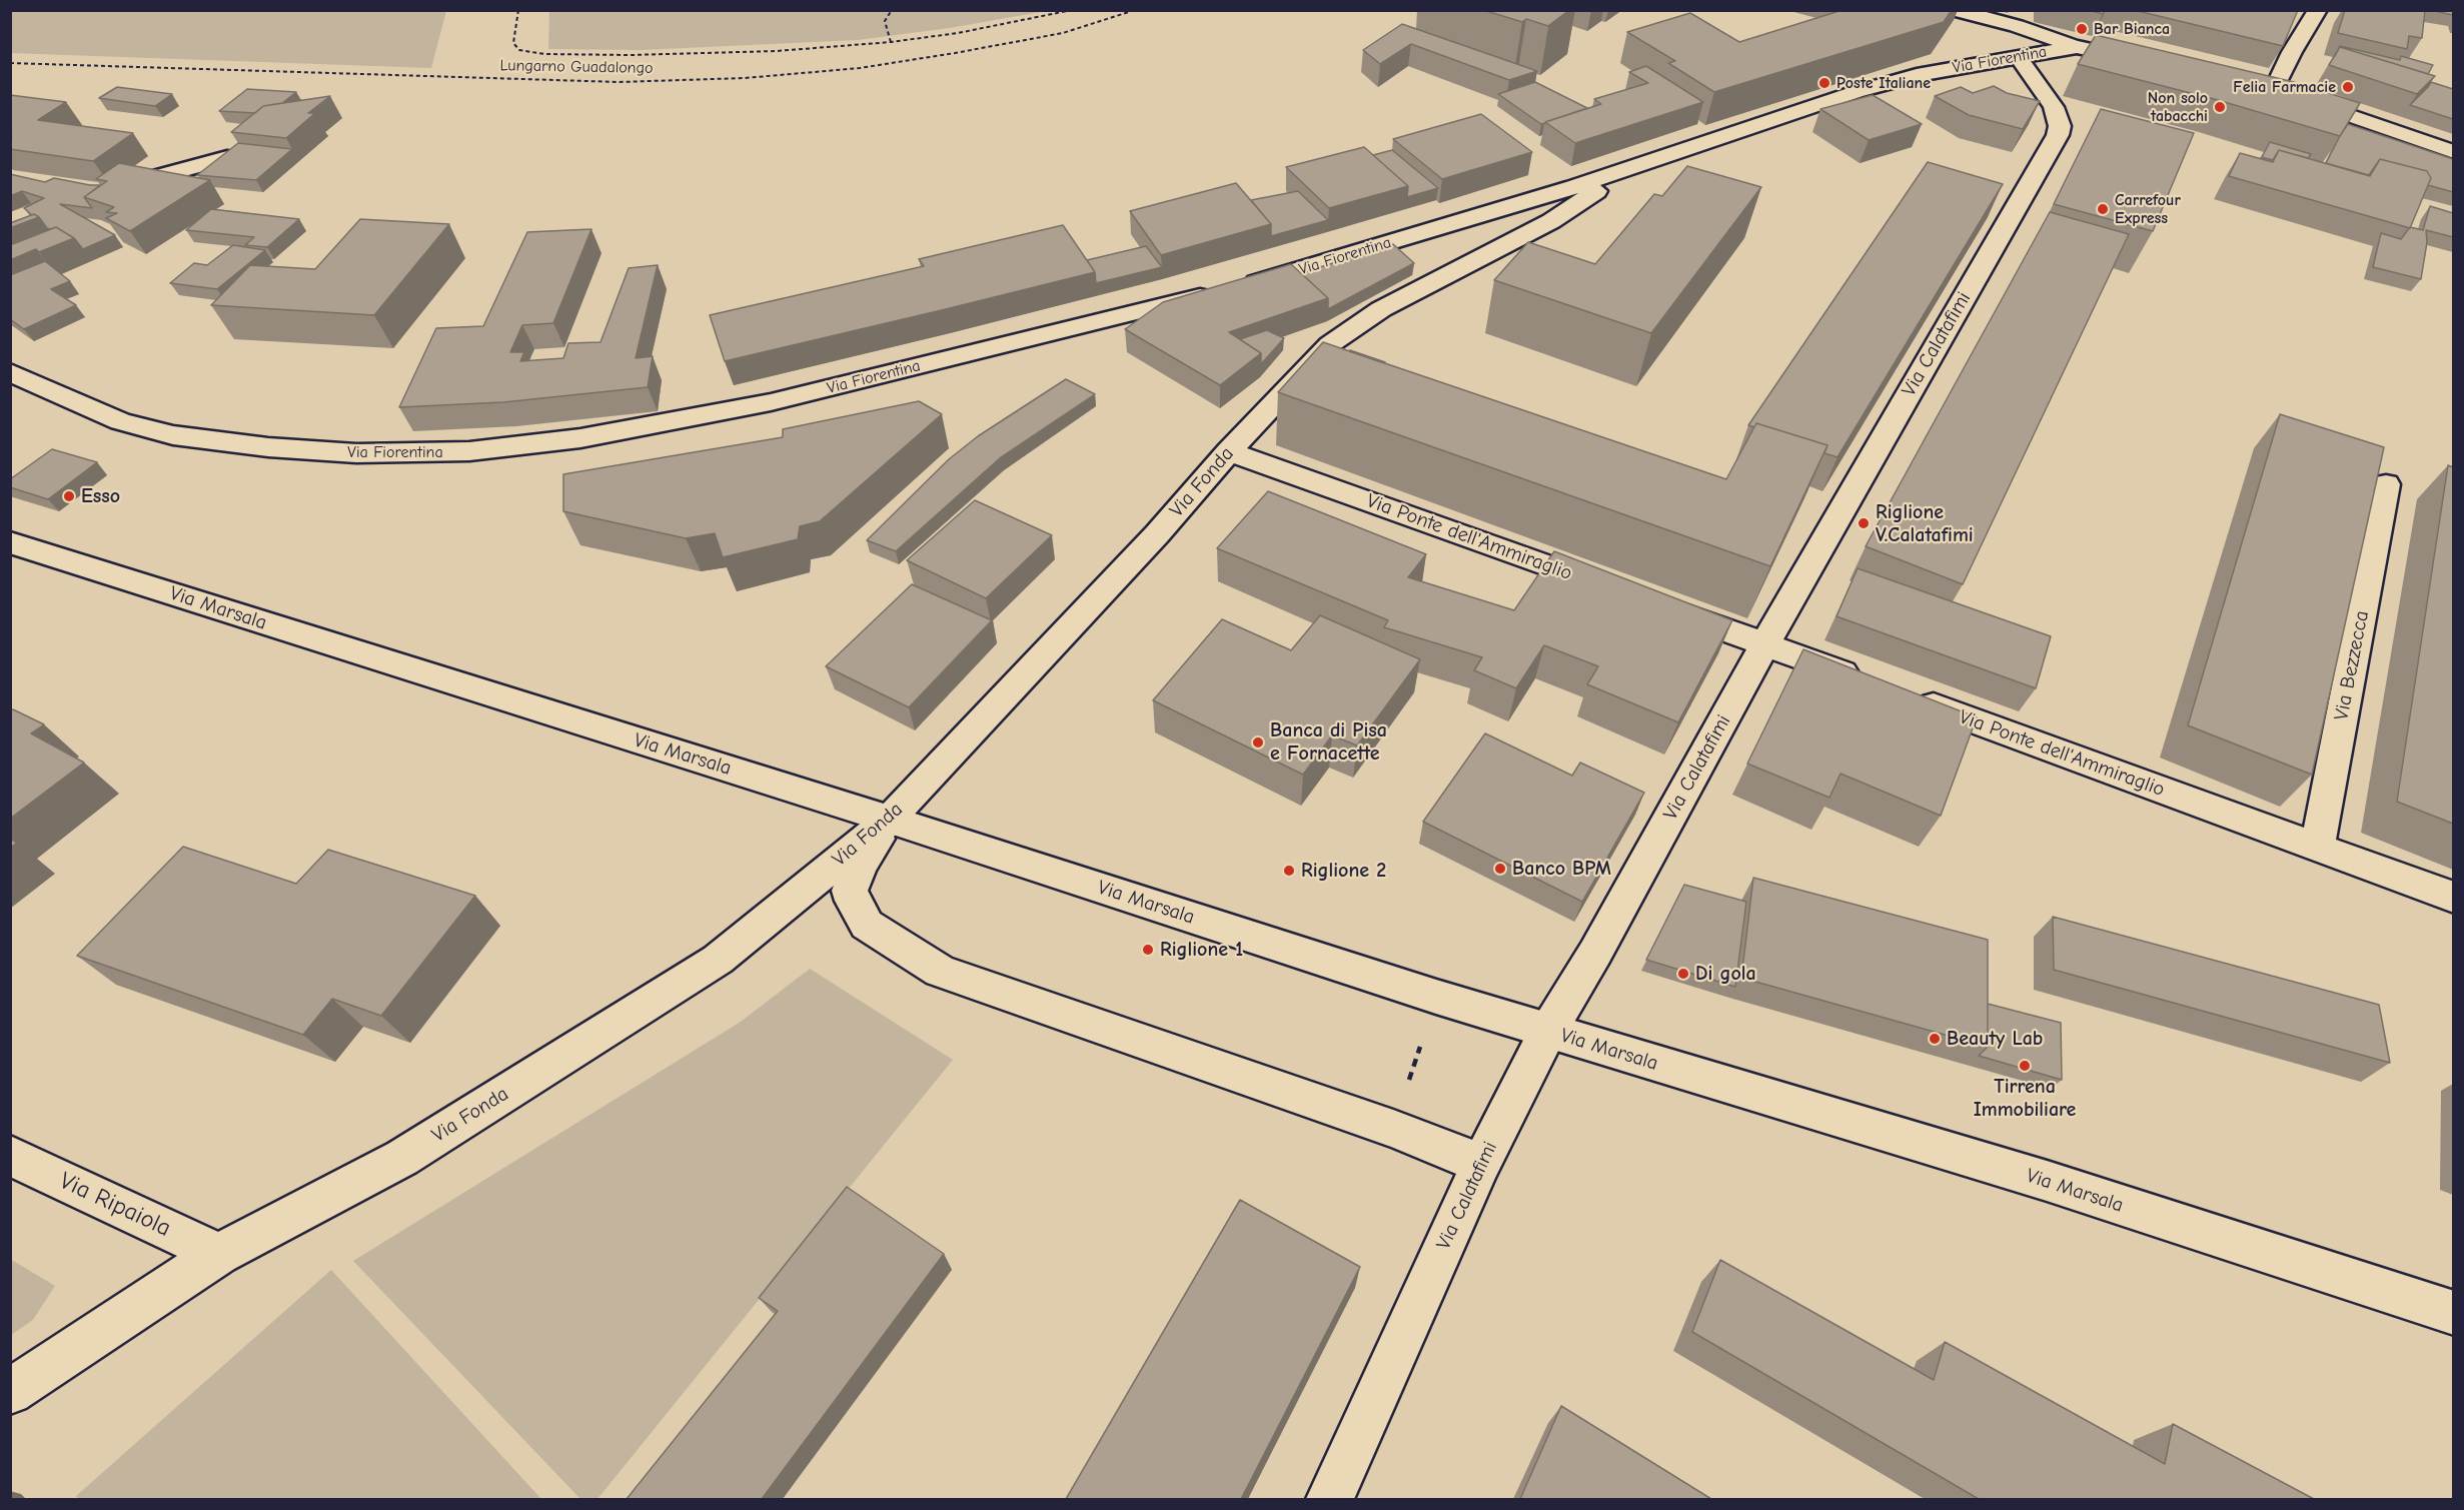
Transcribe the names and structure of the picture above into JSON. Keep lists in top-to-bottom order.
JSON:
{
  "streets": {
    "street": [
      "Via Fiorentina",
      "Via Calatafimi",
      "Via Fonda",
      "Via Ponte dell'Ammiraglio",
      "Via Marsala",
      "Via Bezzecca",
      "Via Ripaiola"
    ],
    "path": ["Lungarno Guadalongo"]
  },
  "crossings": [
    ["Via Fiorentina", "Via Calatafimi"],
    ["Via Fiorentina", "Via Fonda"],
    ["Via Calatafimi", "Via Marsala"],
    ["Via Fonda", "Via Ponte dell'Ammiraglio"],
    ["Via Fonda", "Via Marsala"],
    ["Via Fonda", "Via Ripaiola"],
    ["Via Ponte dell'Ammiraglio", "Via Bezzecca"]
  ],
  "places": [
    "Bar Bianca",
    "Poste Italiane",
    "Felia Farmacie",
    "Non solo tabacchi",
    "Carrefour Express",
    "Esso",
    "Riglione V.Calatafimi",
    "Banca di Pisa e Fornacette",
    "Banco BPM",
    "Riglione 2",
    "Riglione 1",
    "Di gola",
    "Beauty Lab",
    "Tirrena Immobiliare"
  ]
}
